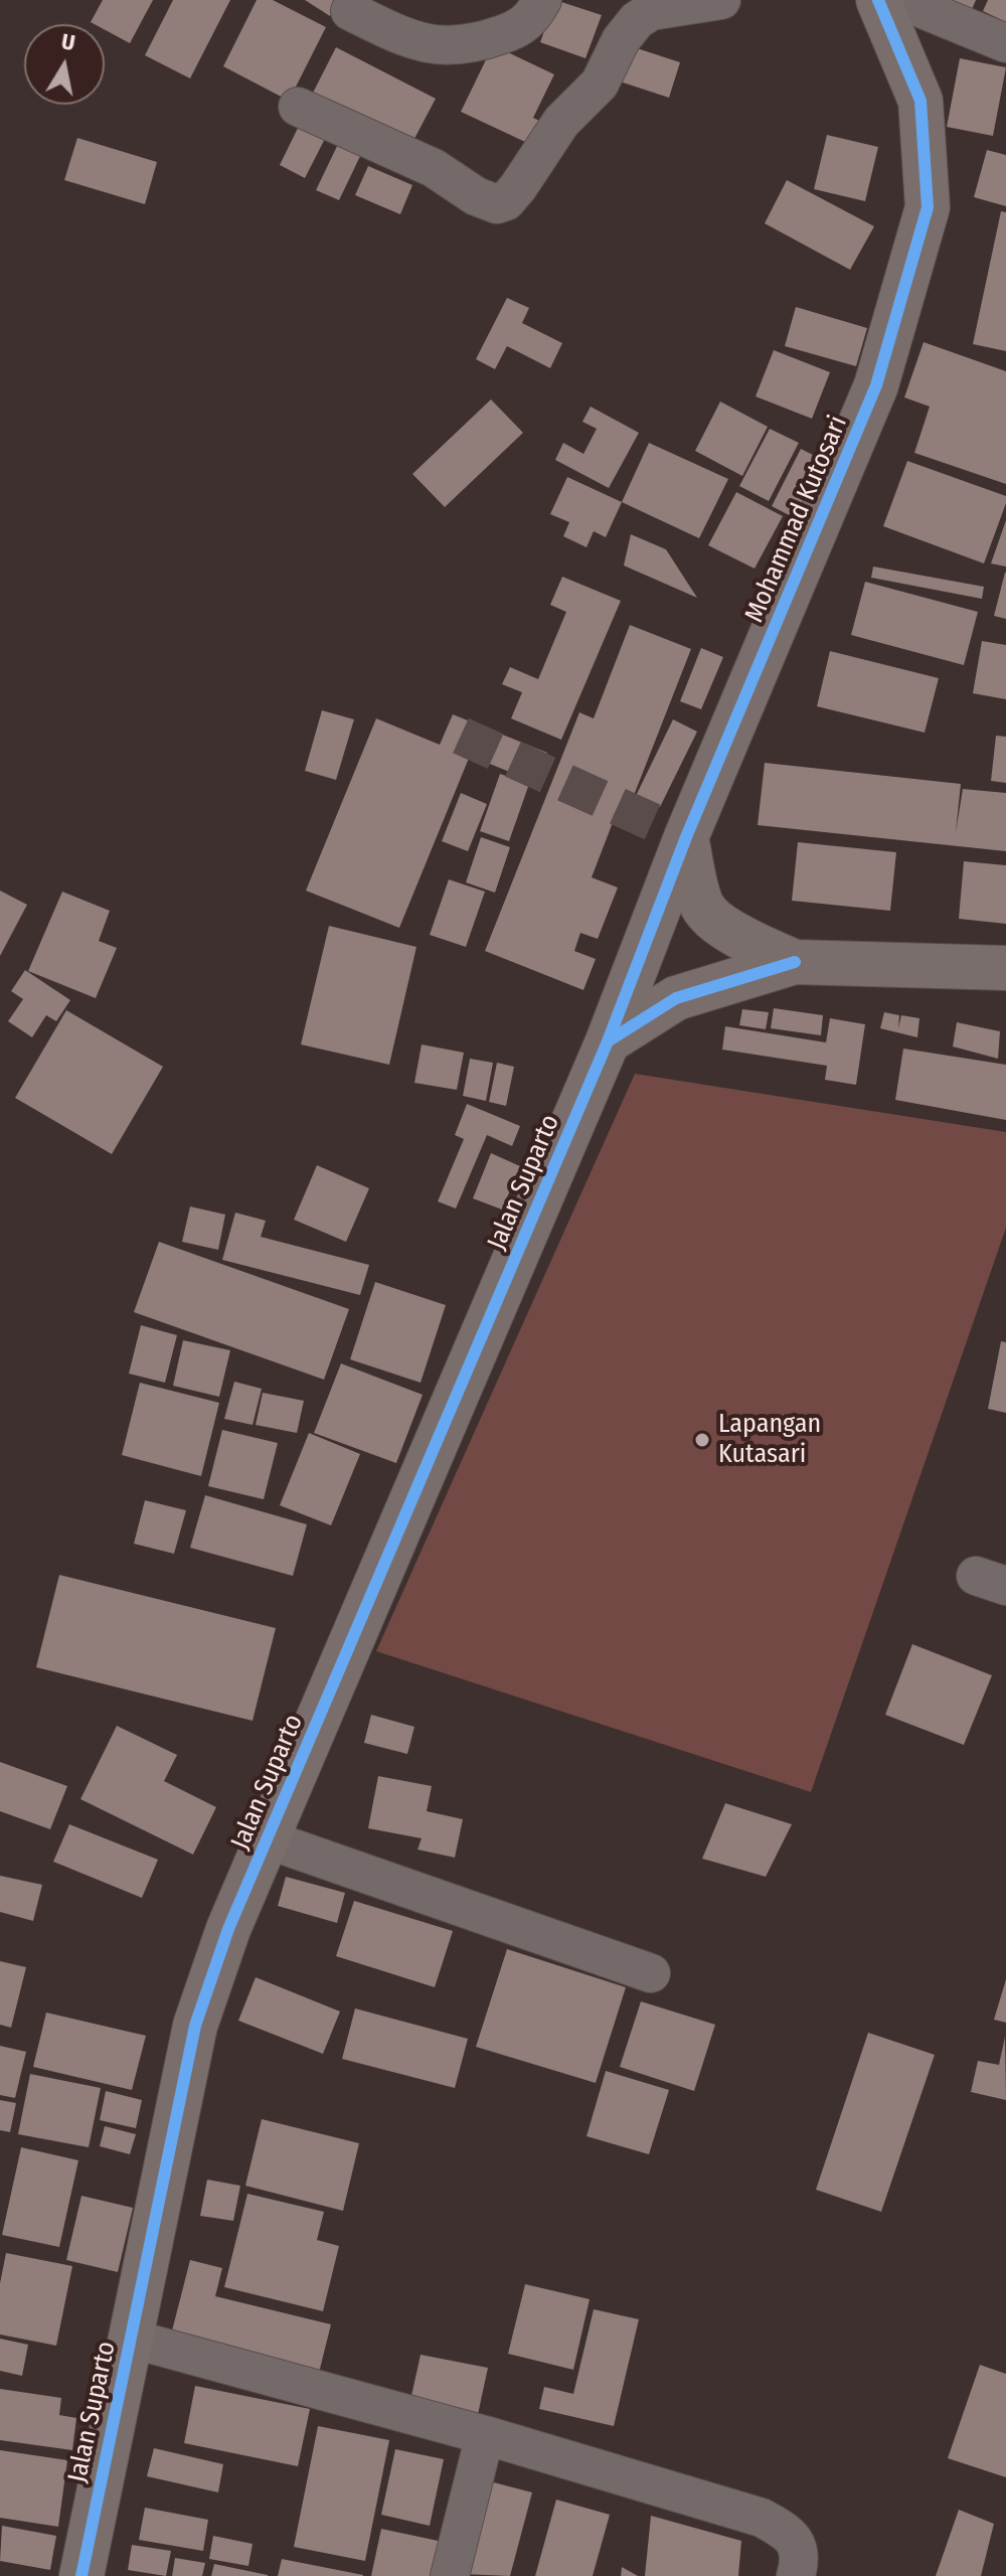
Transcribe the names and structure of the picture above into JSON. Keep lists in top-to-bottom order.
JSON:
{
  "streets": {
    "street": ["Mohammad Kutosari", "Jalan Suparto"]
  },
  "crossings": [
    ["Mohammad Kutosari", "Jalan Suparto"]
  ],
  "places": ["Lapangan Kutasari"],
  "north": "top"
}
